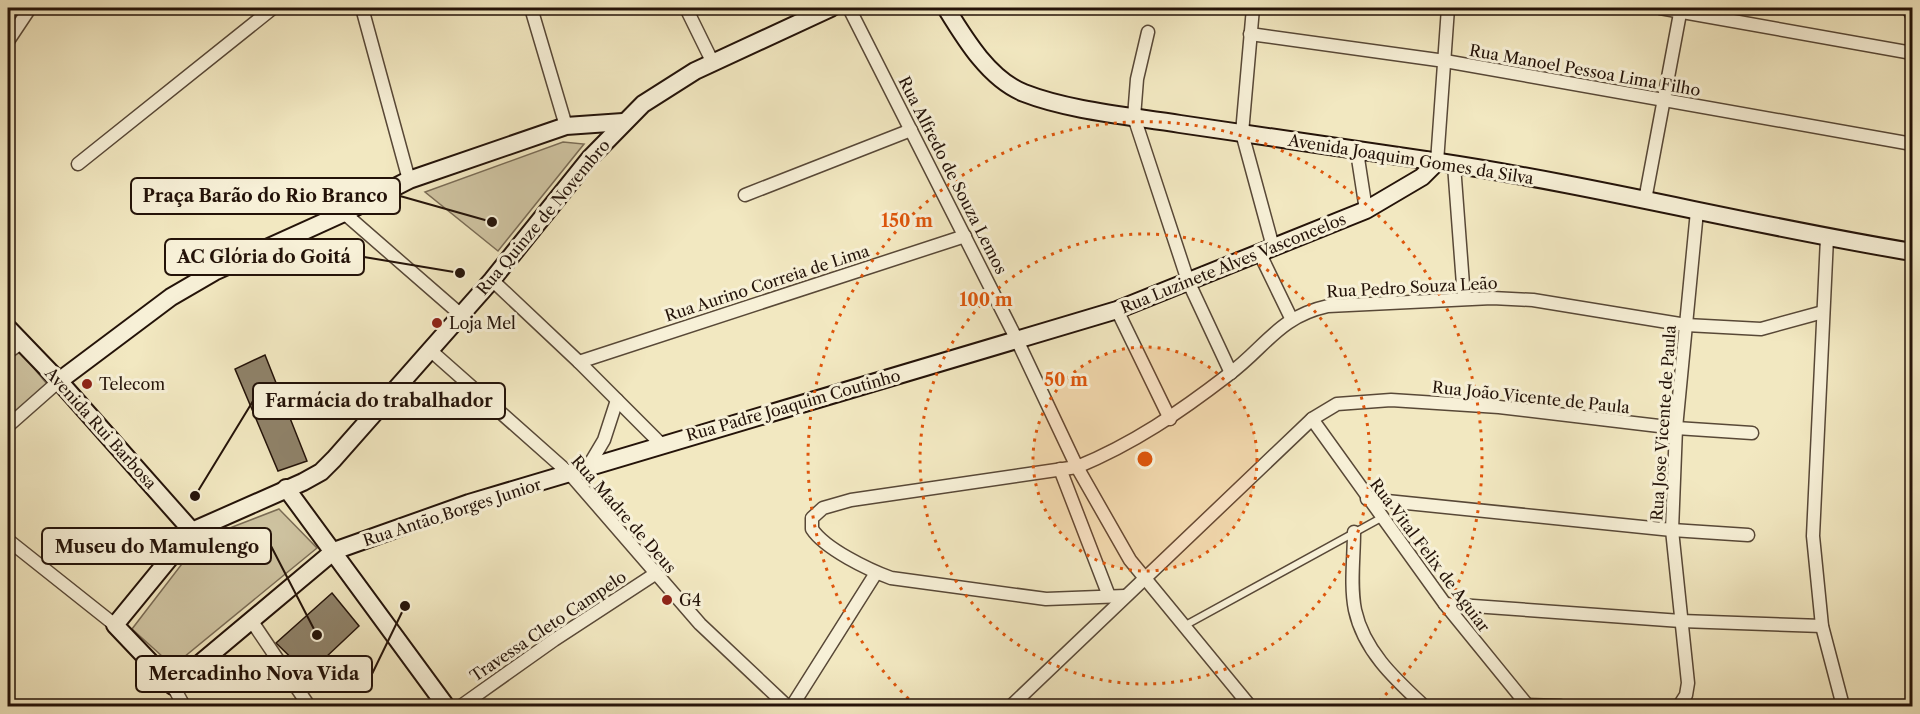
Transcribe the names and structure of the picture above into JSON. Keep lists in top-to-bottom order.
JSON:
{
  "streets": {
    "street": [
      "Rua Manoel Pessoa Lima Filho",
      "Avenida Joaquim Gomes da Silva",
      "Rua Alfredo de Souza Lemos",
      "Rua Quinze de Novembro",
      "Rua Luzinete Alves Vasconcelos",
      "Rua Aurino Correia de Lima",
      "Rua Pedro Souza Leão",
      "Rua João Vicente de Paula",
      "Rua Padre Joaquim Coutinho",
      "Rua Jose Vicente de Paula",
      "Avenida Rui Barbosa",
      "Rua Antão Borges Junior",
      "Rua Madre de Deus",
      "Rua Vital Felix de Aguiar",
      "Travessa Cleto Campelo"
    ]
  },
  "crossings": [
    ["Avenida Joaquim Gomes da Silva", "Rua Luzinete Alves Vasconcelos"],
    ["Avenida Joaquim Gomes da Silva", "Rua Jose Vicente de Paula"],
    ["Rua Alfredo de Souza Lemos", "Rua Luzinete Alves Vasconcelos"],
    ["Rua Alfredo de Souza Lemos", "Rua Aurino Correia de Lima"],
    ["Rua Alfredo de Souza Lemos", "Rua Pedro Souza Leão"],
    ["Rua Alfredo de Souza Lemos", "Rua Padre Joaquim Coutinho"],
    ["Rua Quinze de Novembro", "Avenida Rui Barbosa"],
    ["Rua Quinze de Novembro", "Rua Madre de Deus"],
    ["Rua Luzinete Alves Vasconcelos", "Rua Padre Joaquim Coutinho"],
    ["Rua Pedro Souza Leão", "Rua Jose Vicente de Paula"],
    ["Rua João Vicente de Paula", "Rua Jose Vicente de Paula"],
    ["Rua João Vicente de Paula", "Rua Vital Felix de Aguiar"],
    ["Rua Padre Joaquim Coutinho", "Rua Antão Borges Junior"],
    ["Rua Padre Joaquim Coutinho", "Rua Madre de Deus"],
    ["Rua Antão Borges Junior", "Rua Madre de Deus"],
    ["Rua Madre de Deus", "Travessa Cleto Campelo"]
  ],
  "places": [
    "Praça Barão do Rio Branco",
    "AC Glória do Goitá",
    "Loja Mel",
    "Telecom",
    "Farmácia do trabalhador",
    "G4",
    "Mercadinho Nova Vida",
    "Museu do Mamulengo"
  ],
  "rings": ["150 m", "100 m", "50 m"]
}
